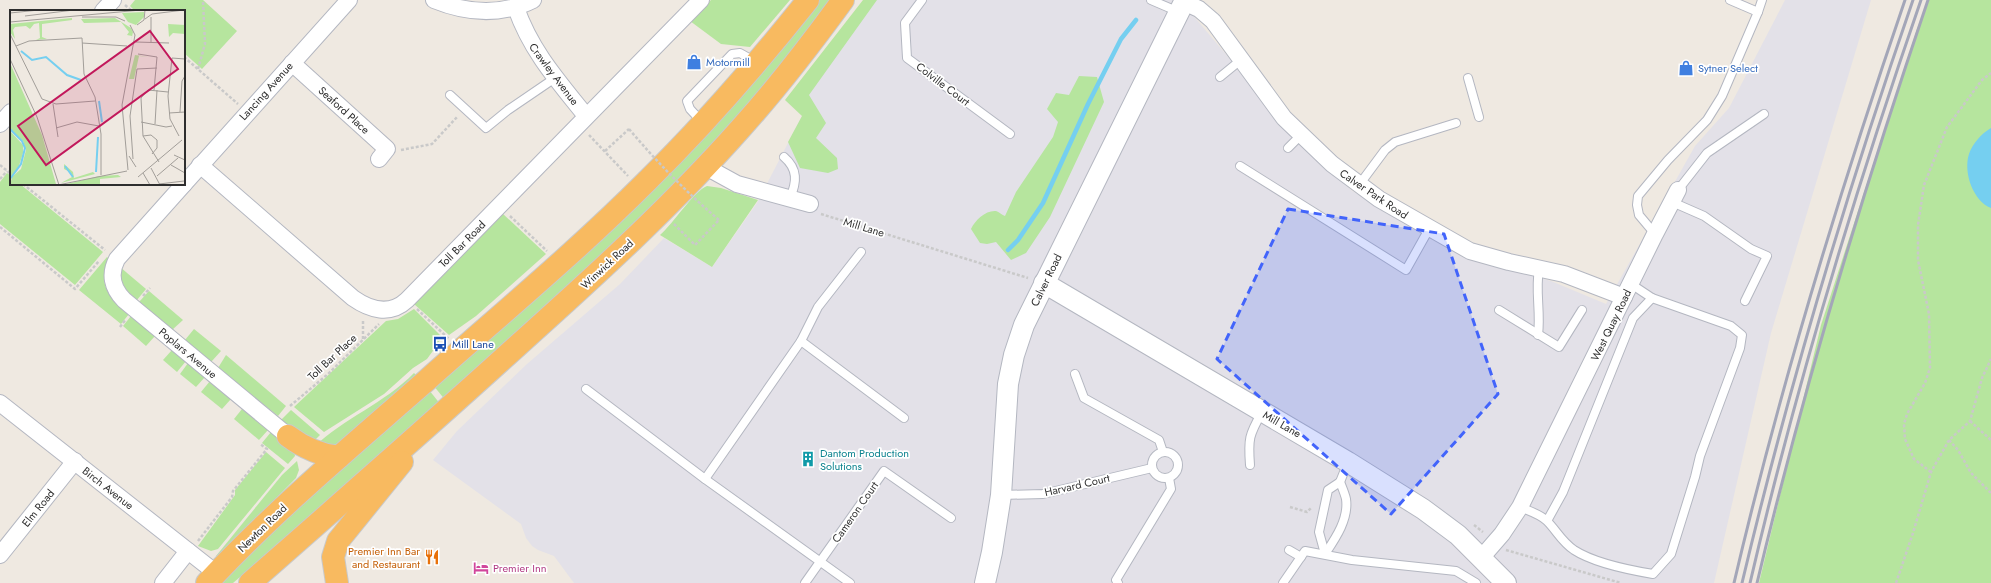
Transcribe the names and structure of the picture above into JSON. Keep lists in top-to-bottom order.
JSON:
{
  "streets": {
    "highway": ["Winwick Road", "Newton Road"],
    "street": [
      "Crawley Avenue",
      "Lancing Avenue",
      "Seaford Place",
      "Calver Park Road",
      "Mill Lane",
      "Toll Bar Road",
      "Calver Road",
      "West Quay Road",
      "Poplars Avenue",
      "Birch Avenue",
      "Elm Road"
    ],
    "lane": ["Colville Court", "Harvard Court", "Cameron Court"],
    "path": ["Toll Bar Place"]
  },
  "crossings": [
    ["Crawley Avenue", "Toll Bar Road"],
    ["Lancing Avenue", "Seaford Place"],
    ["Lancing Avenue", "Toll Bar Road"],
    ["Lancing Avenue", "Poplars Avenue"],
    ["Calver Park Road", "Calver Road"],
    ["Calver Park Road", "West Quay Road"],
    ["Mill Lane", "Calver Road"],
    ["Mill Lane", "West Quay Road"],
    ["Calver Road", "Harvard Court"],
    ["Birch Avenue", "Elm Road"],
    ["Birch Avenue", "Newton Road"]
  ],
  "places": {
    "shop": ["Motormill", "Sytner Select"],
    "bus stop": ["Mill Lane"],
    "building": ["Dantom Production Solutions"],
    "restaurant": ["Premier Inn Bar and Restaurant"],
    "hotel": ["Premier Inn"]
  }
}
